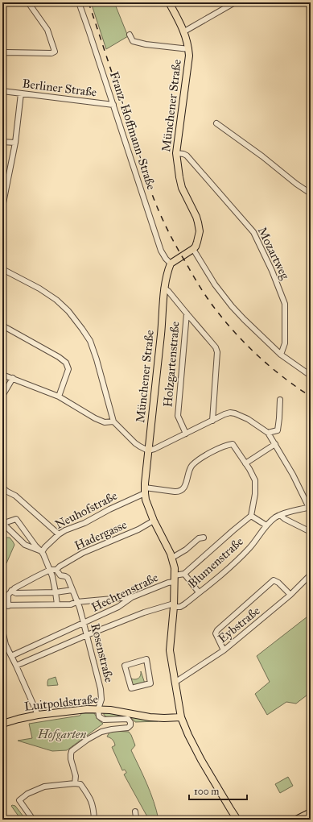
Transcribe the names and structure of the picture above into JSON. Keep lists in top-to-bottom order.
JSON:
{
  "streets": {
    "main road": ["Münchener Straße", "Luitpoldstraße"],
    "street": [
      "Berliner Straße",
      "Franz-Hoffmann-Straße",
      "Mozartweg",
      "Holzgartenstraße",
      "Neuhofstraße",
      "Hadergasse",
      "Blumenstraße",
      "Hechtenstraße",
      "Eybstraße",
      "Rosenstraße"
    ]
  },
  "crossings": [
    ["Berliner Straße", "Franz-Hoffmann-Straße"],
    ["Münchener Straße", "Franz-Hoffmann-Straße"],
    ["Münchener Straße", "Mozartweg"],
    ["Münchener Straße", "Neuhofstraße"],
    ["Münchener Straße", "Hadergasse"],
    ["Münchener Straße", "Blumenstraße"],
    ["Münchener Straße", "Hechtenstraße"],
    ["Münchener Straße", "Eybstraße"],
    ["Münchener Straße", "Luitpoldstraße"],
    ["Hadergasse", "Rosenstraße"],
    ["Blumenstraße", "Rosenstraße"],
    ["Hechtenstraße", "Rosenstraße"],
    ["Rosenstraße", "Luitpoldstraße"]
  ],
  "parks": ["Hofgarten"],
  "scale_bar": "100 m"
}
